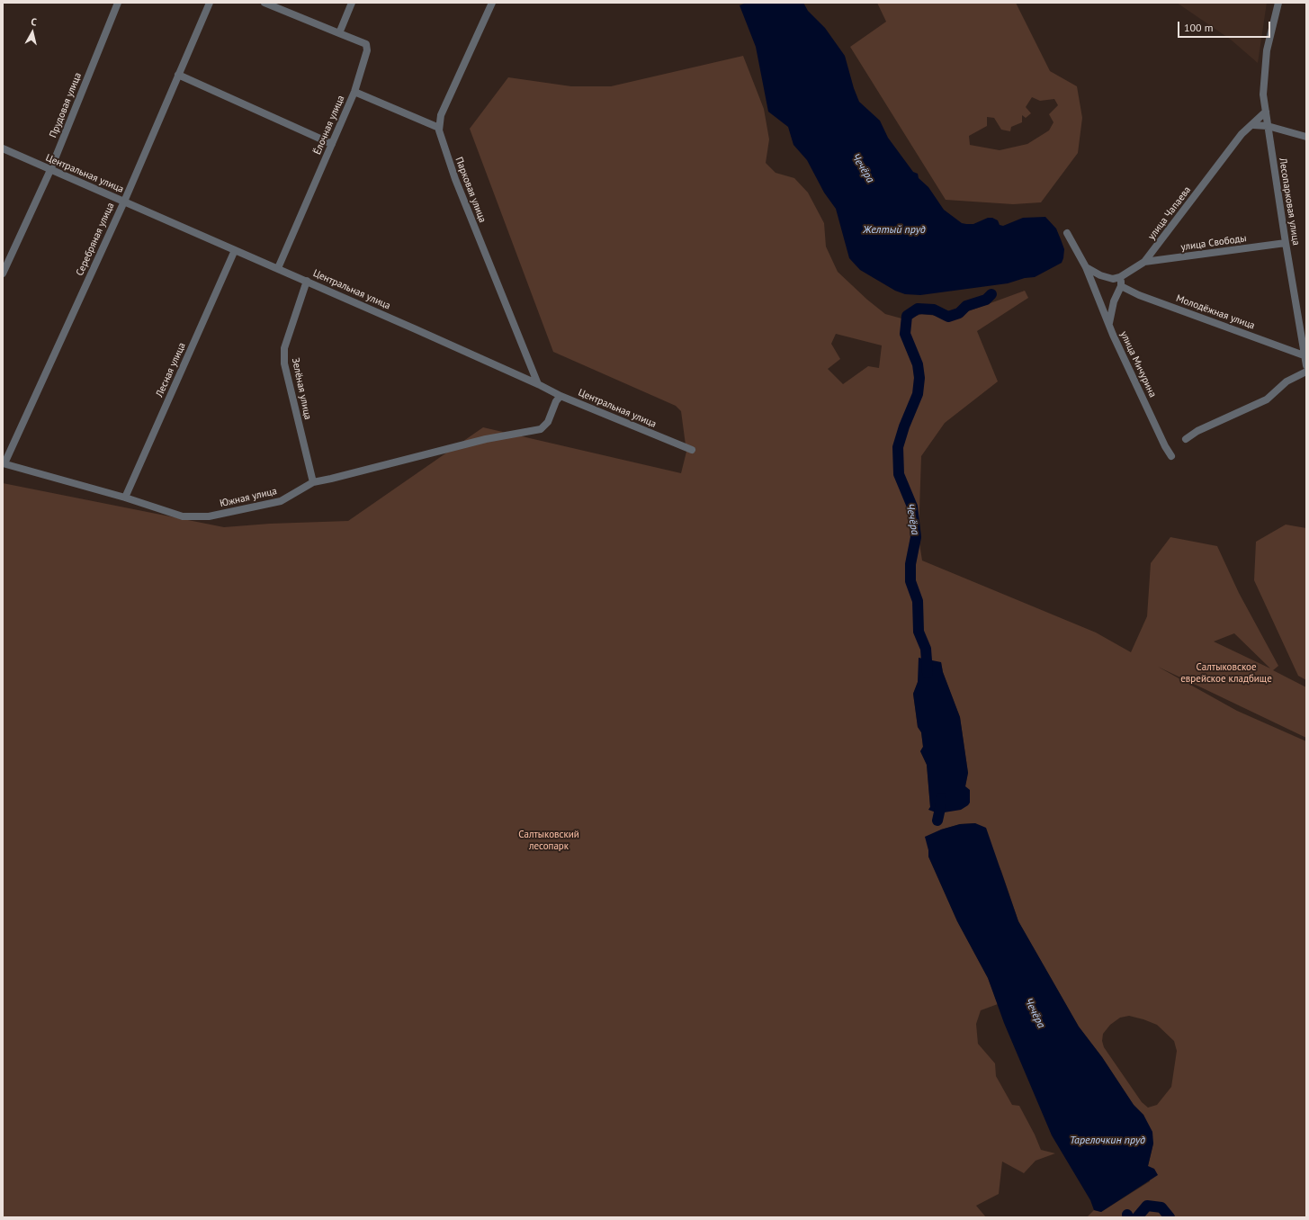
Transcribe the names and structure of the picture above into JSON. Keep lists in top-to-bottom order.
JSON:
{
  "streets": {
    "street": [
      "Прудовая улица",
      "Ёлочная улица",
      "Центральная улица",
      "Парковая улица",
      "Лесопарковая улица",
      "улица Чапаева",
      "Серебряная улица",
      "улица Свободы",
      "Молодёжная улица",
      "улица Мичурина",
      "Лесная улица",
      "Зелёная улица",
      "Южная улица"
    ]
  },
  "crossings": [
    ["Прудовая улица", "Центральная улица"],
    ["Ёлочная улица", "Центральная улица"],
    ["Центральная улица", "Парковая улица"],
    ["Центральная улица", "Серебряная улица"],
    ["Центральная улица", "Лесная улица"],
    ["Центральная улица", "Зелёная улица"],
    ["Центральная улица", "Южная улица"],
    ["Лесопарковая улица", "улица Чапаева"],
    ["Лесопарковая улица", "улица Свободы"],
    ["Лесопарковая улица", "Молодёжная улица"],
    ["улица Чапаева", "улица Свободы"],
    ["Серебряная улица", "Южная улица"],
    ["Молодёжная улица", "улица Мичурина"],
    ["Лесная улица", "Южная улица"],
    ["Зелёная улица", "Южная улица"]
  ],
  "water": ["Чечёра", "Желтый пруд", "Тарелочкин пруд"],
  "parks": ["Салтыковское еврейское кладбище", "Салтыковский лесопарк"],
  "scale_bar": "100 m",
  "north": "top"
}
